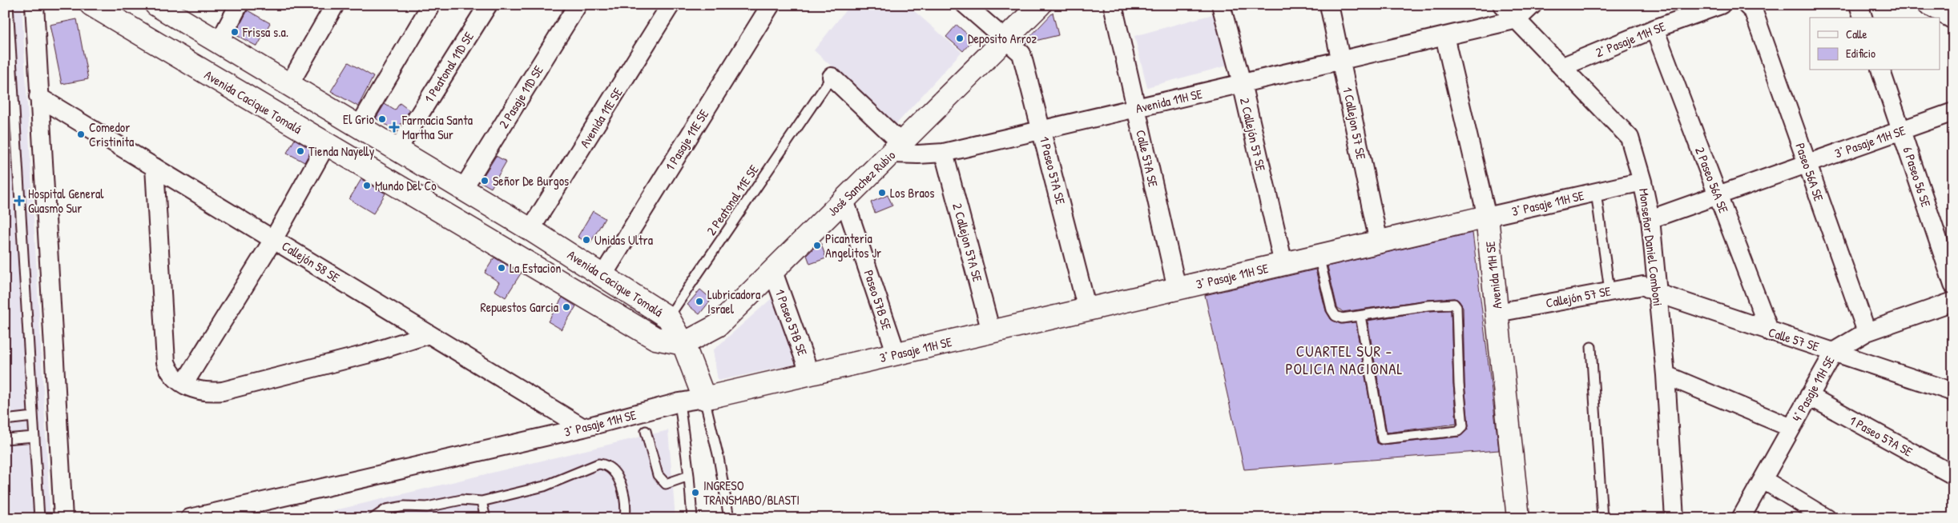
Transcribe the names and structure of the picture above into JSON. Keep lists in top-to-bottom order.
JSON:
{
  "streets": {
    "main road": [
      "Avenida 11H SE",
      "Avenida Cacique Tomalá",
      "3° Pasaje 11H SE",
      "José Sanchez Rubio"
    ],
    "street": [
      "2° Pasaje 11H SE",
      "1 Peatonal 11D SE",
      "2 Pasaje 11D SE",
      "Avenida 11E SE",
      "1 Callejon 57 SE",
      "2 Callejón 57 SE",
      "1 Pasaje 11E SE",
      "Calle 57A SE",
      "1 Paseo 57A SE",
      "Paseo 56A SE",
      "6 Paseo 56 SE",
      "2 Paseo 56A SE",
      "2 Callejon 57A SE",
      "Monseñor Daniel Comboni",
      "Callejón 58 SE",
      "Callejón 57 SE",
      "Paseo 57B SE",
      "1 Paseo 57B SE",
      "Calle 57 SE",
      "4° Pasaje 11H SE"
    ],
    "lane": ["2 Peatonal 11E SE"]
  },
  "crossings": [
    ["2° Pasaje 11H SE", "2 Paseo 56A SE"],
    ["2° Pasaje 11H SE", "Monseñor Daniel Comboni"],
    ["1 Peatonal 11D SE", "Avenida Cacique Tomalá"],
    ["2 Pasaje 11D SE", "Avenida Cacique Tomalá"],
    ["Avenida 11H SE", "1 Callejon 57 SE"],
    ["Avenida 11H SE", "2 Callejón 57 SE"],
    ["Avenida 11H SE", "3° Pasaje 11H SE"],
    ["Avenida 11H SE", "Calle 57A SE"],
    ["Avenida 11H SE", "1 Paseo 57A SE"],
    ["Avenida 11H SE", "José Sanchez Rubio"],
    ["Avenida 11H SE", "2 Callejon 57A SE"],
    ["Avenida 11H SE", "Monseñor Daniel Comboni"],
    ["Avenida 11H SE", "Callejón 57 SE"],
    ["Avenida Cacique Tomalá", "Avenida 11E SE"],
    ["Avenida Cacique Tomalá", "1 Pasaje 11E SE"],
    ["Avenida Cacique Tomalá", "José Sanchez Rubio"],
    ["Avenida Cacique Tomalá", "2 Peatonal 11E SE"],
    ["1 Callejon 57 SE", "3° Pasaje 11H SE"],
    ["2 Callejón 57 SE", "3° Pasaje 11H SE"],
    ["3° Pasaje 11H SE", "Calle 57A SE"],
    ["3° Pasaje 11H SE", "1 Paseo 57A SE"],
    ["3° Pasaje 11H SE", "Paseo 56A SE"],
    ["3° Pasaje 11H SE", "6 Paseo 56 SE"],
    ["3° Pasaje 11H SE", "2 Paseo 56A SE"],
    ["3° Pasaje 11H SE", "2 Callejon 57A SE"],
    ["3° Pasaje 11H SE", "Monseñor Daniel Comboni"],
    ["3° Pasaje 11H SE", "Callejón 58 SE"],
    ["3° Pasaje 11H SE", "Paseo 57B SE"],
    ["3° Pasaje 11H SE", "1 Paseo 57B SE"],
    ["1 Paseo 57A SE", "José Sanchez Rubio"],
    ["1 Paseo 57A SE", "4° Pasaje 11H SE"],
    ["Paseo 56A SE", "4° Pasaje 11H SE"],
    ["2 Paseo 56A SE", "Calle 57 SE"],
    ["José Sanchez Rubio", "Paseo 57B SE"],
    ["José Sanchez Rubio", "1 Paseo 57B SE"],
    ["Monseñor Daniel Comboni", "Callejón 57 SE"],
    ["Monseñor Daniel Comboni", "Calle 57 SE"],
    ["Callejón 57 SE", "Calle 57 SE"],
    ["Calle 57 SE", "4° Pasaje 11H SE"]
  ],
  "districts": ["CUARTEL SUR - POLICIA NACIONAL"],
  "places": {
    "other": [
      "Frissa s.a.",
      "Deposito Arroz",
      "El Grio",
      "Comedor Cristinita",
      "Tienda Nayelly",
      "Señor De Burgos",
      "Mundo Del Co",
      "Los Braos",
      "Unidas Ultra",
      "Picanteria Angelitos Jr",
      "La Estacion",
      "Lubricadora Israel",
      "Repuestos Garcia",
      "INGRESO TRANSMABO/BLASTI"
    ],
    "health": ["Farmacia Santa Martha Sur", "Hospital General Guasmo Sur"]
  },
  "legend": ["Calle", "Edificio"]
}
